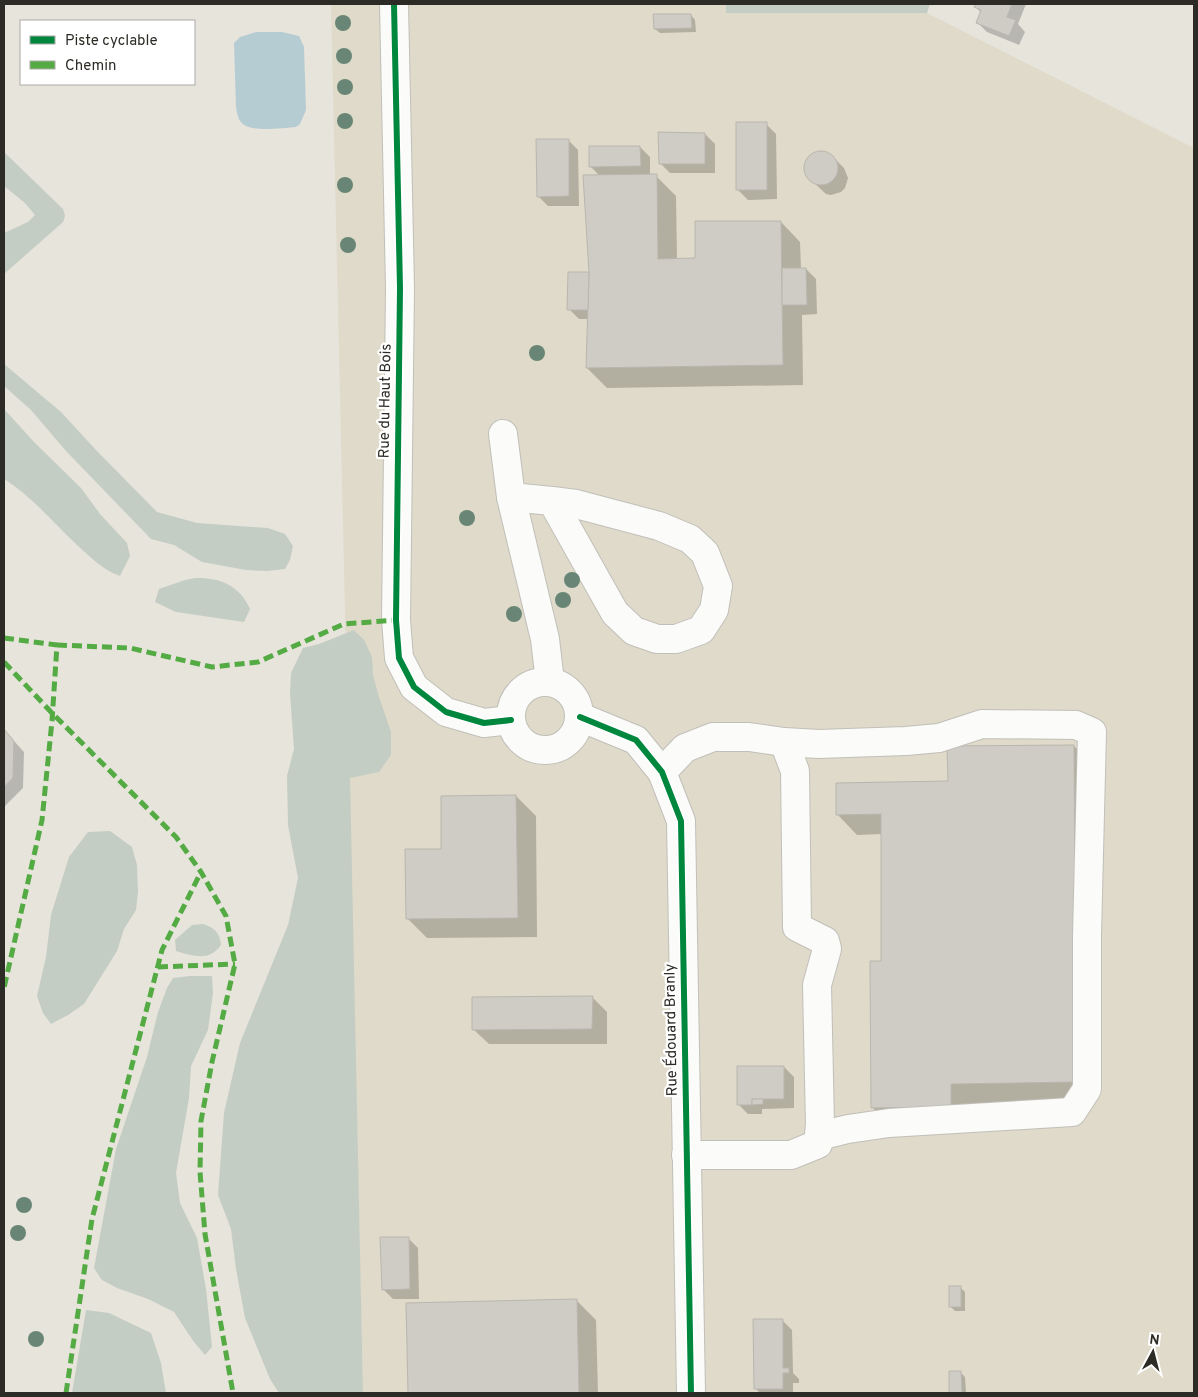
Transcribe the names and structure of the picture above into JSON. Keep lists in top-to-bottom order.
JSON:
{
  "streets": {
    "street": ["Rue du Haut Bois", "Rue Édouard Branly"]
  },
  "crossings": [
    ["Rue du Haut Bois", "Rue Édouard Branly"]
  ],
  "legend": ["Piste cyclable", "Chemin"],
  "north": "top"
}
